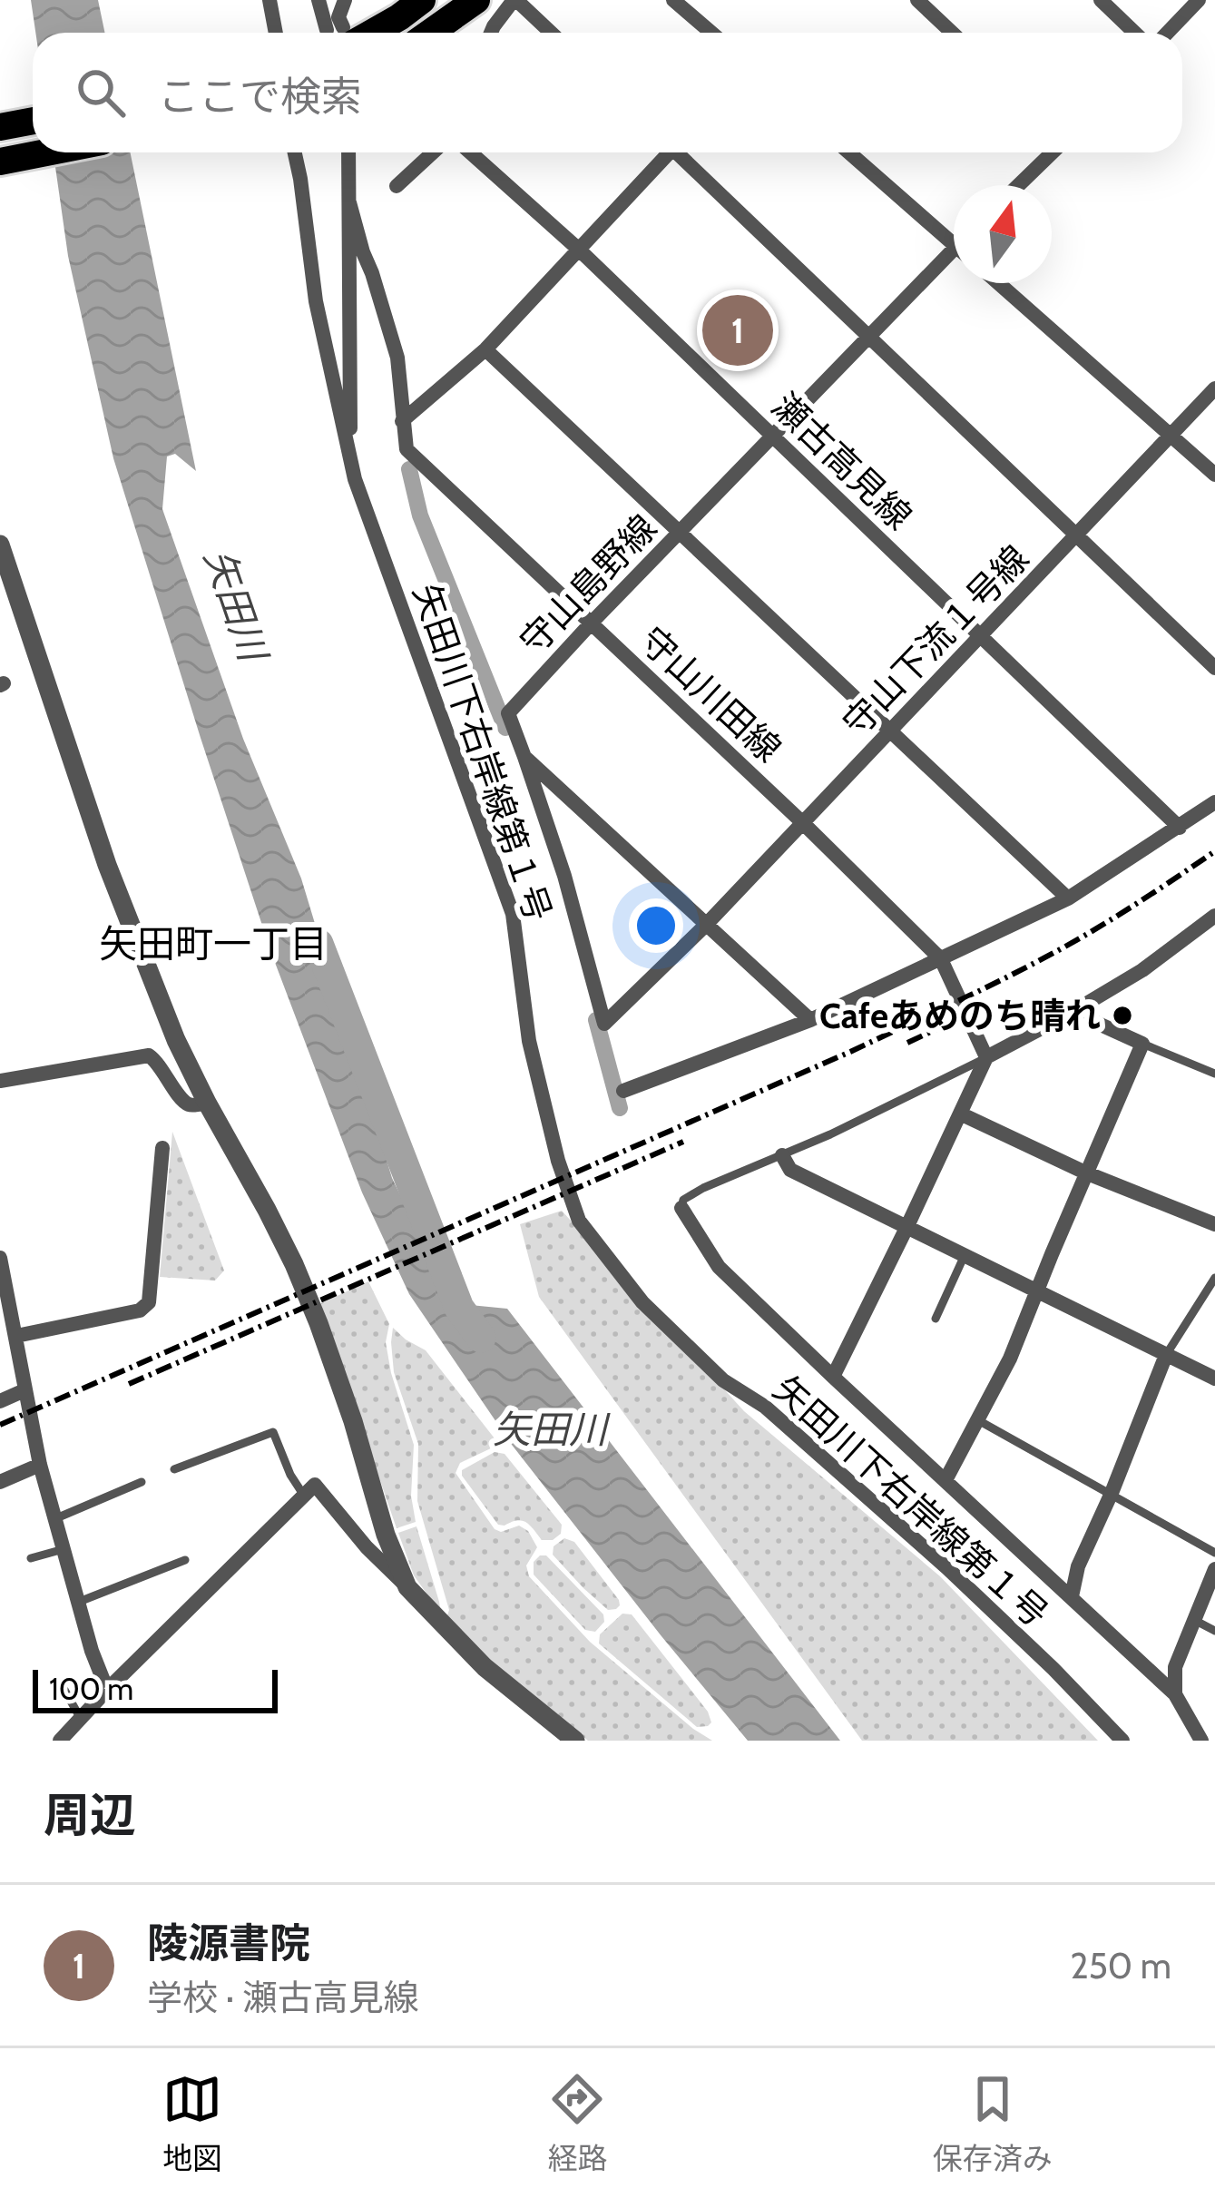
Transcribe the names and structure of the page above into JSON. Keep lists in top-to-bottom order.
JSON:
{
  "streets": {
    "street": [
      "瀬古高見線",
      "守山島野線",
      "守山下流１号線",
      "守山川田線",
      "矢田川下右岸線第１号"
    ]
  },
  "crossings": [
    ["瀬古高見線", "守山島野線"],
    ["瀬古高見線", "守山下流１号線"],
    ["守山島野線", "守山下流１号線"],
    ["守山島野線", "守山川田線"],
    ["守山下流１号線", "守山川田線"]
  ],
  "districts": ["矢田町一丁目"],
  "water": ["矢田川"],
  "places": ["Cafeあめのち晴れ"],
  "scale_bar": "100 m",
  "north": "top",
  "page": {
    "search": "ここで検索",
    "pins": "1",
    "scale": "100 m",
    "heading": "周辺",
    "list": [
      {
        "mark": "1",
        "name": "陵源書院",
        "note": "学校 · 瀬古高見線",
        "value": "250 m"
      }
    ],
    "nav": ["地図", "経路", "保存済み"]
  }
}
